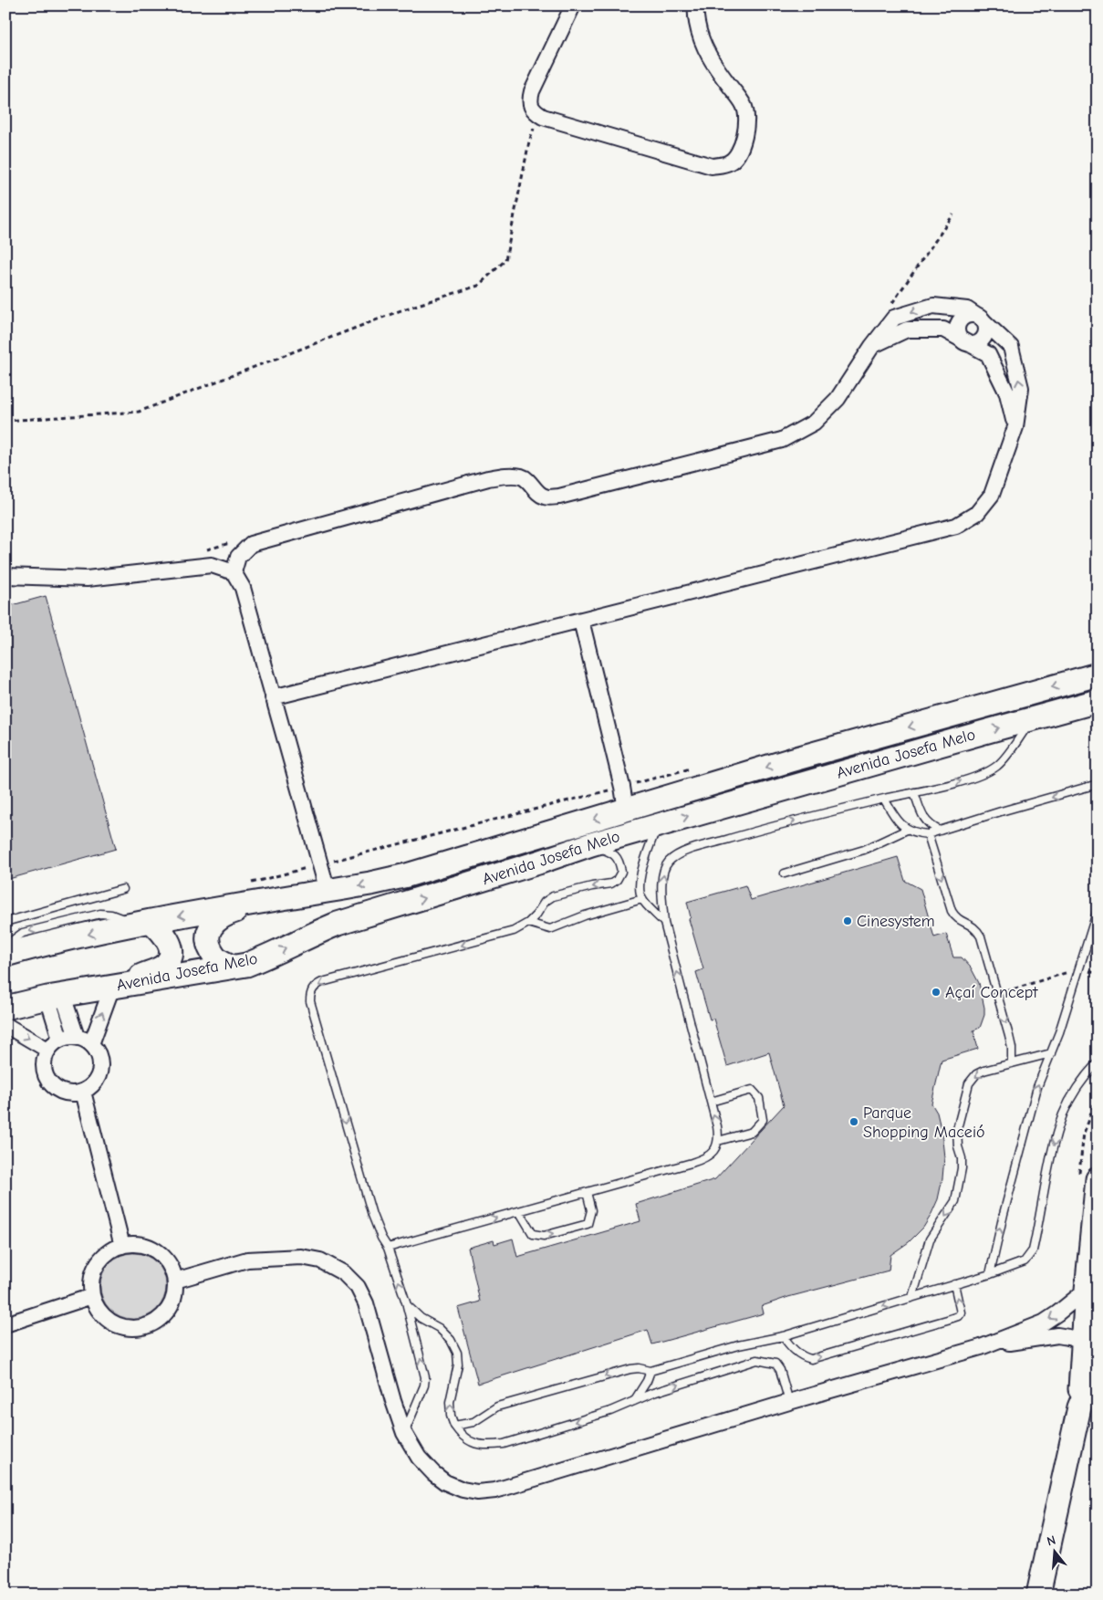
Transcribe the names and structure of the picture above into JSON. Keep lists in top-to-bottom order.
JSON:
{
  "streets": {
    "main road": ["Avenida Josefa Melo"]
  },
  "places": ["Cinesystem", "Açaí Concept", "Parque Shopping Maceió"],
  "north": "top"
}
